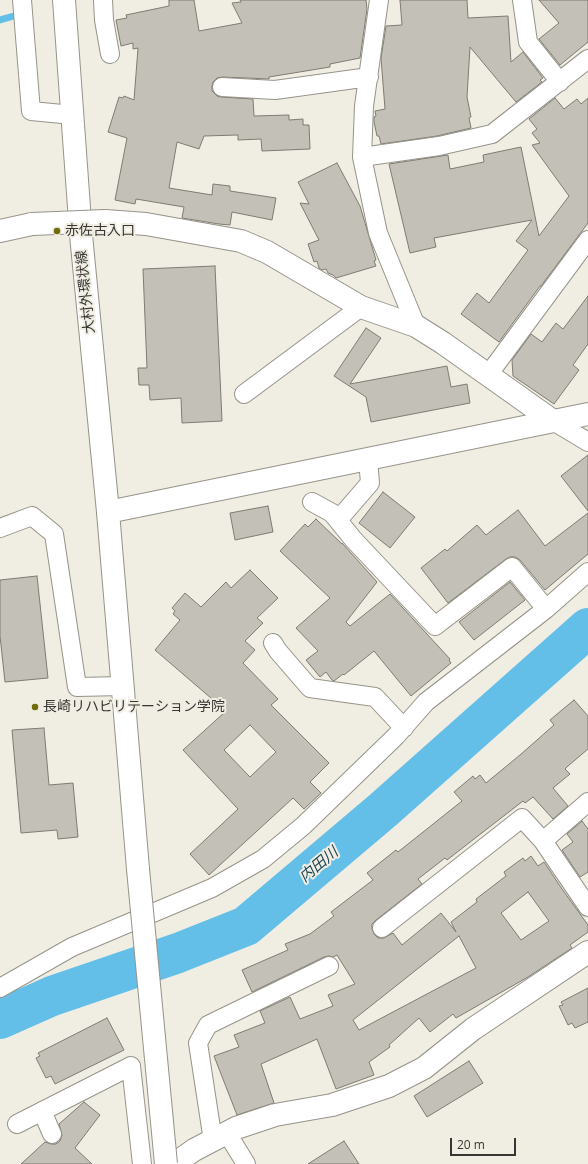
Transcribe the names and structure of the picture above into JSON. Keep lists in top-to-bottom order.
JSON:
{
  "streets": {
    "street": ["大村外環状線"]
  },
  "water": ["内田川"],
  "places": ["赤佐古入口", "長崎リハビリテーション学院"],
  "scale_bar": "20 m"
}
